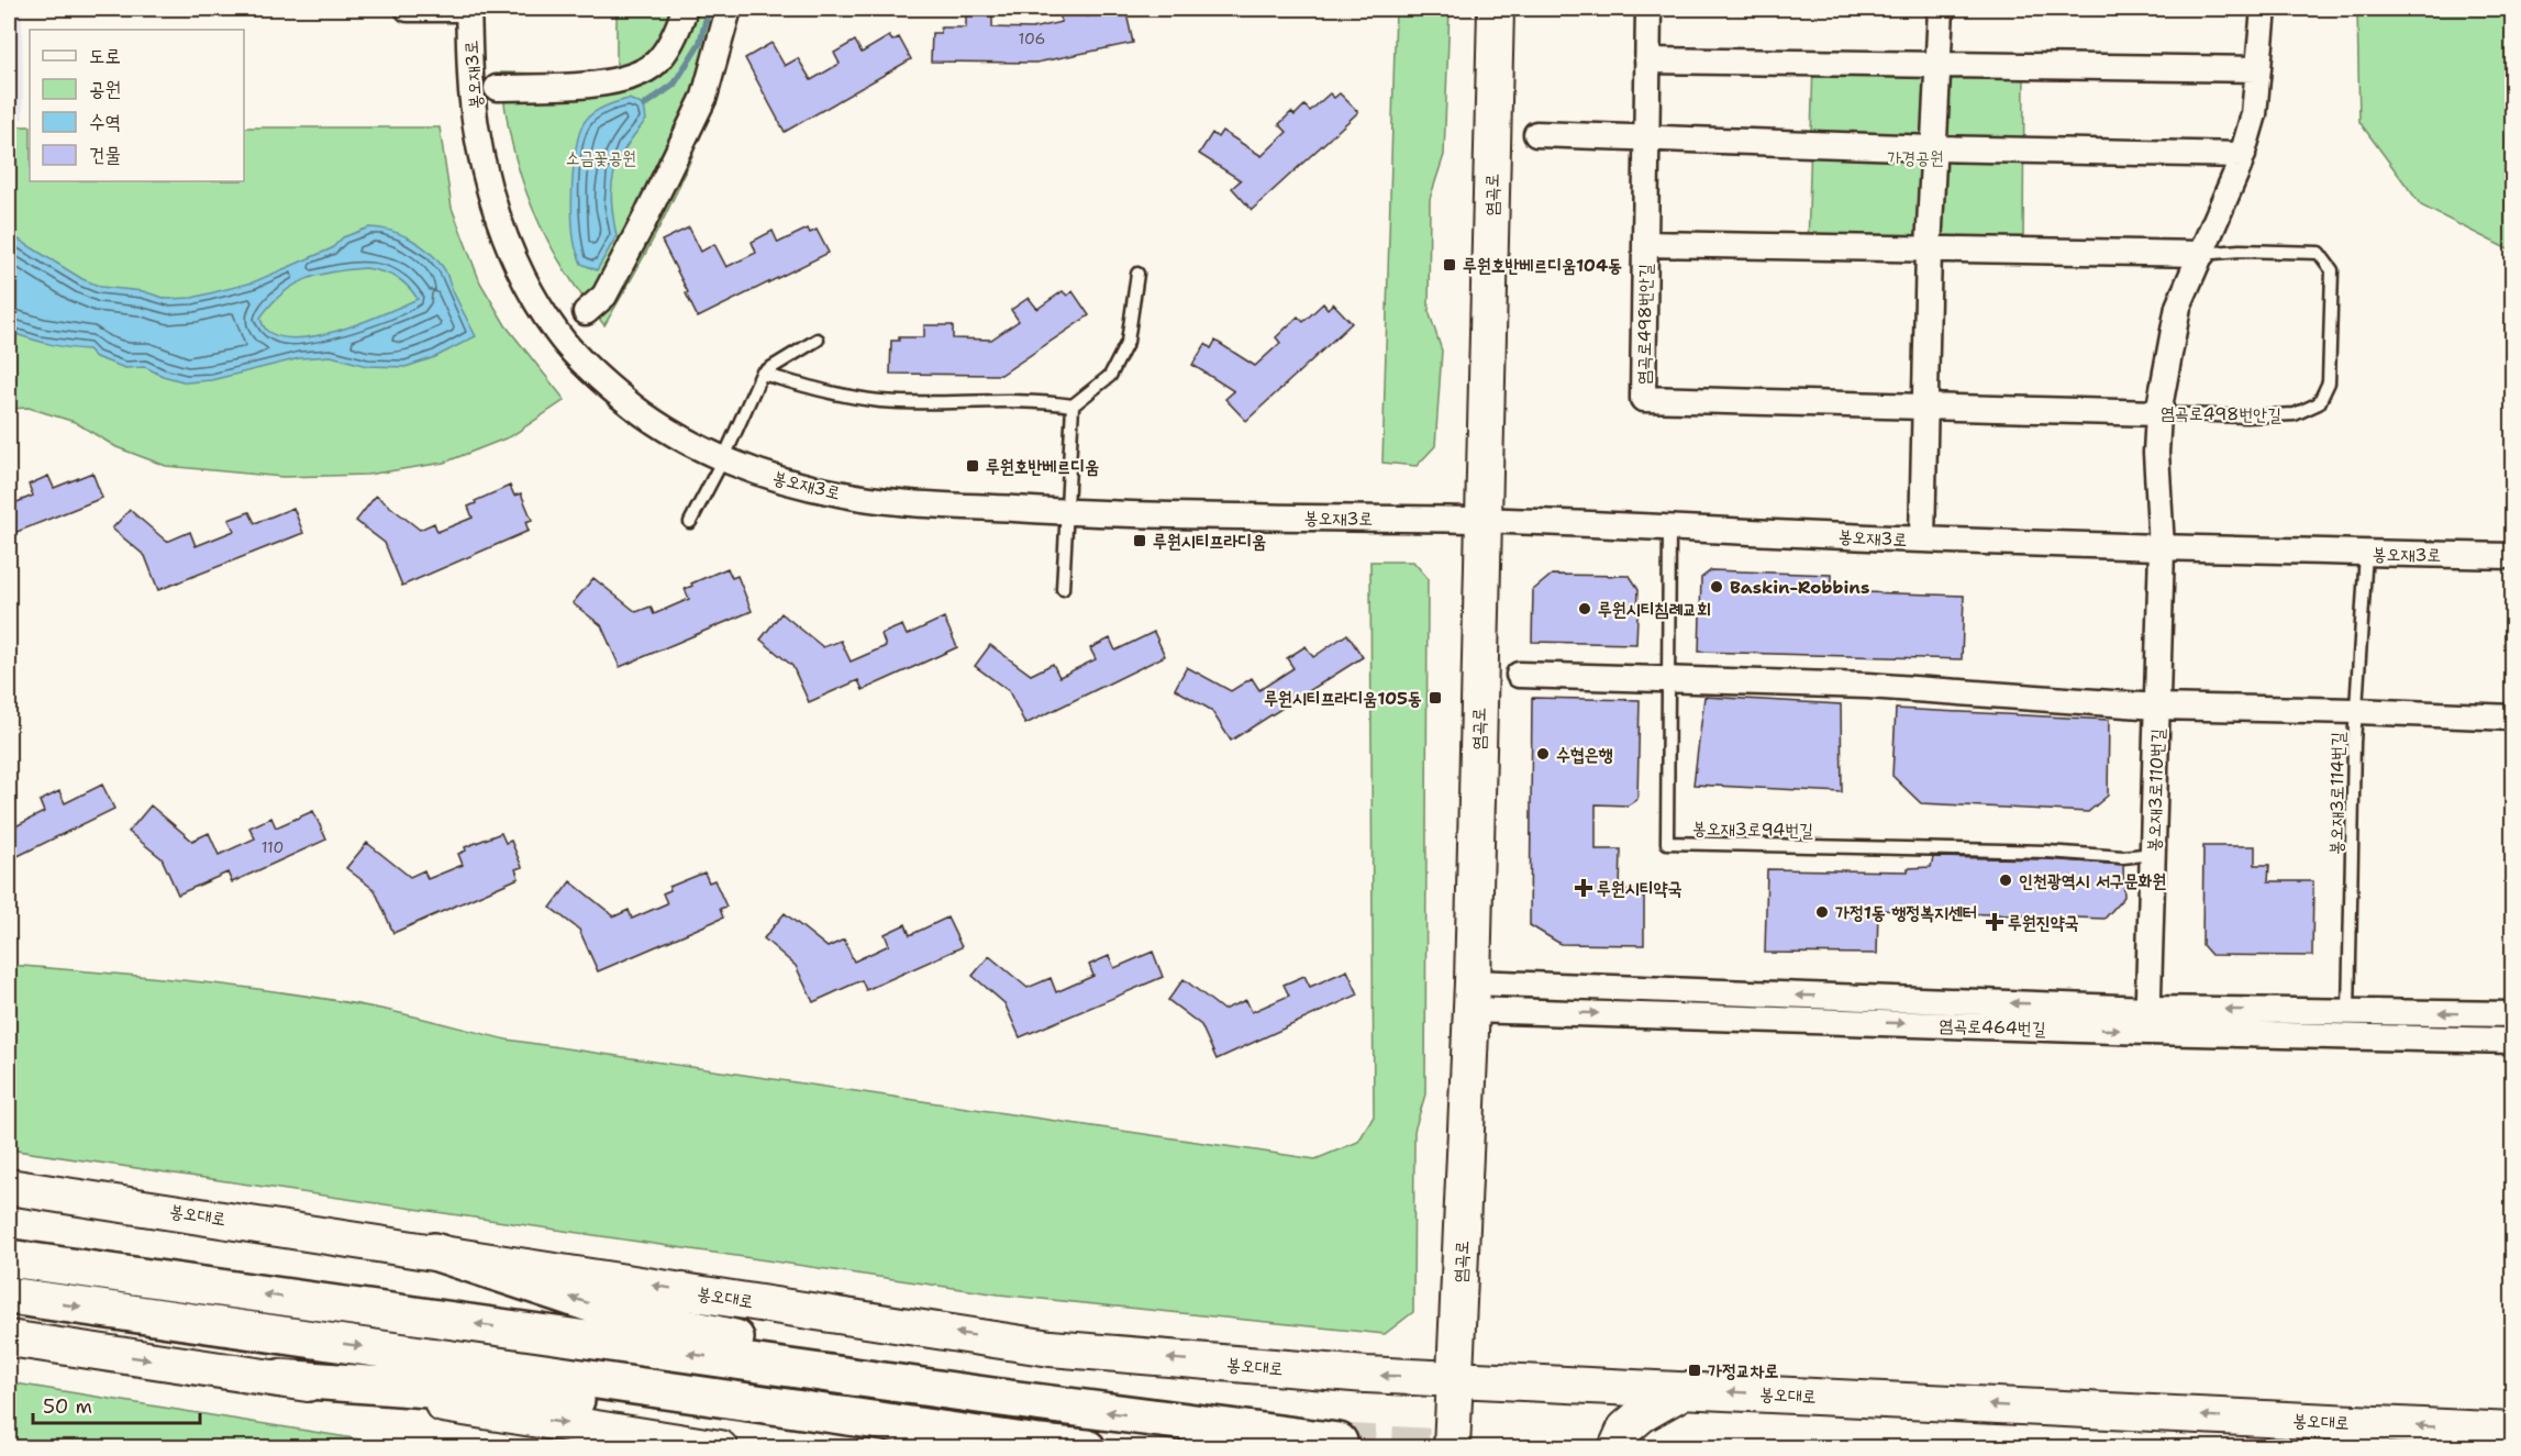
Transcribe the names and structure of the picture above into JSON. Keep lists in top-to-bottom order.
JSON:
{
  "streets": {
    "main road": ["염곡로", "봉오대로"],
    "street": [
      "봉오재3로",
      "염곡로498번안길",
      "봉오재3로110번길",
      "염곡로464번길"
    ],
    "lane": ["봉오재3로114번길", "봉오재3로94번길"]
  },
  "crossings": [
    ["봉오재3로", "염곡로"],
    ["봉오재3로", "봉오재3로110번길"],
    ["봉오재3로", "봉오재3로114번길"],
    ["봉오재3로", "봉오재3로94번길"],
    ["염곡로", "염곡로464번길"],
    ["염곡로", "봉오대로"],
    ["염곡로498번안길", "봉오재3로110번길"],
    ["봉오재3로110번길", "봉오재3로94번길"],
    ["봉오재3로110번길", "염곡로464번길"],
    ["봉오재3로114번길", "염곡로464번길"]
  ],
  "one_way": ["봉오대로"],
  "parks": ["소금꽃공원", "가경공원"],
  "places": {
    "transit": [
      "루원호반베르디움104동",
      "루원호반베르디움",
      "루원시티프라디움",
      "루원시티프라디움105동",
      "가정교차로"
    ],
    "other": [
      "Baskin-Robbins",
      "루원시티침례교회",
      "수협은행",
      "인천광역시 서구문화원",
      "가정1동 행정복지센터"
    ],
    "health": ["루원시티약국", "루원진약국"]
  },
  "house_numbers": ["106", "110"],
  "legend": [
    "도로",
    "공원",
    "수역",
    "건물"
  ],
  "scale_bar": "50 m"
}
